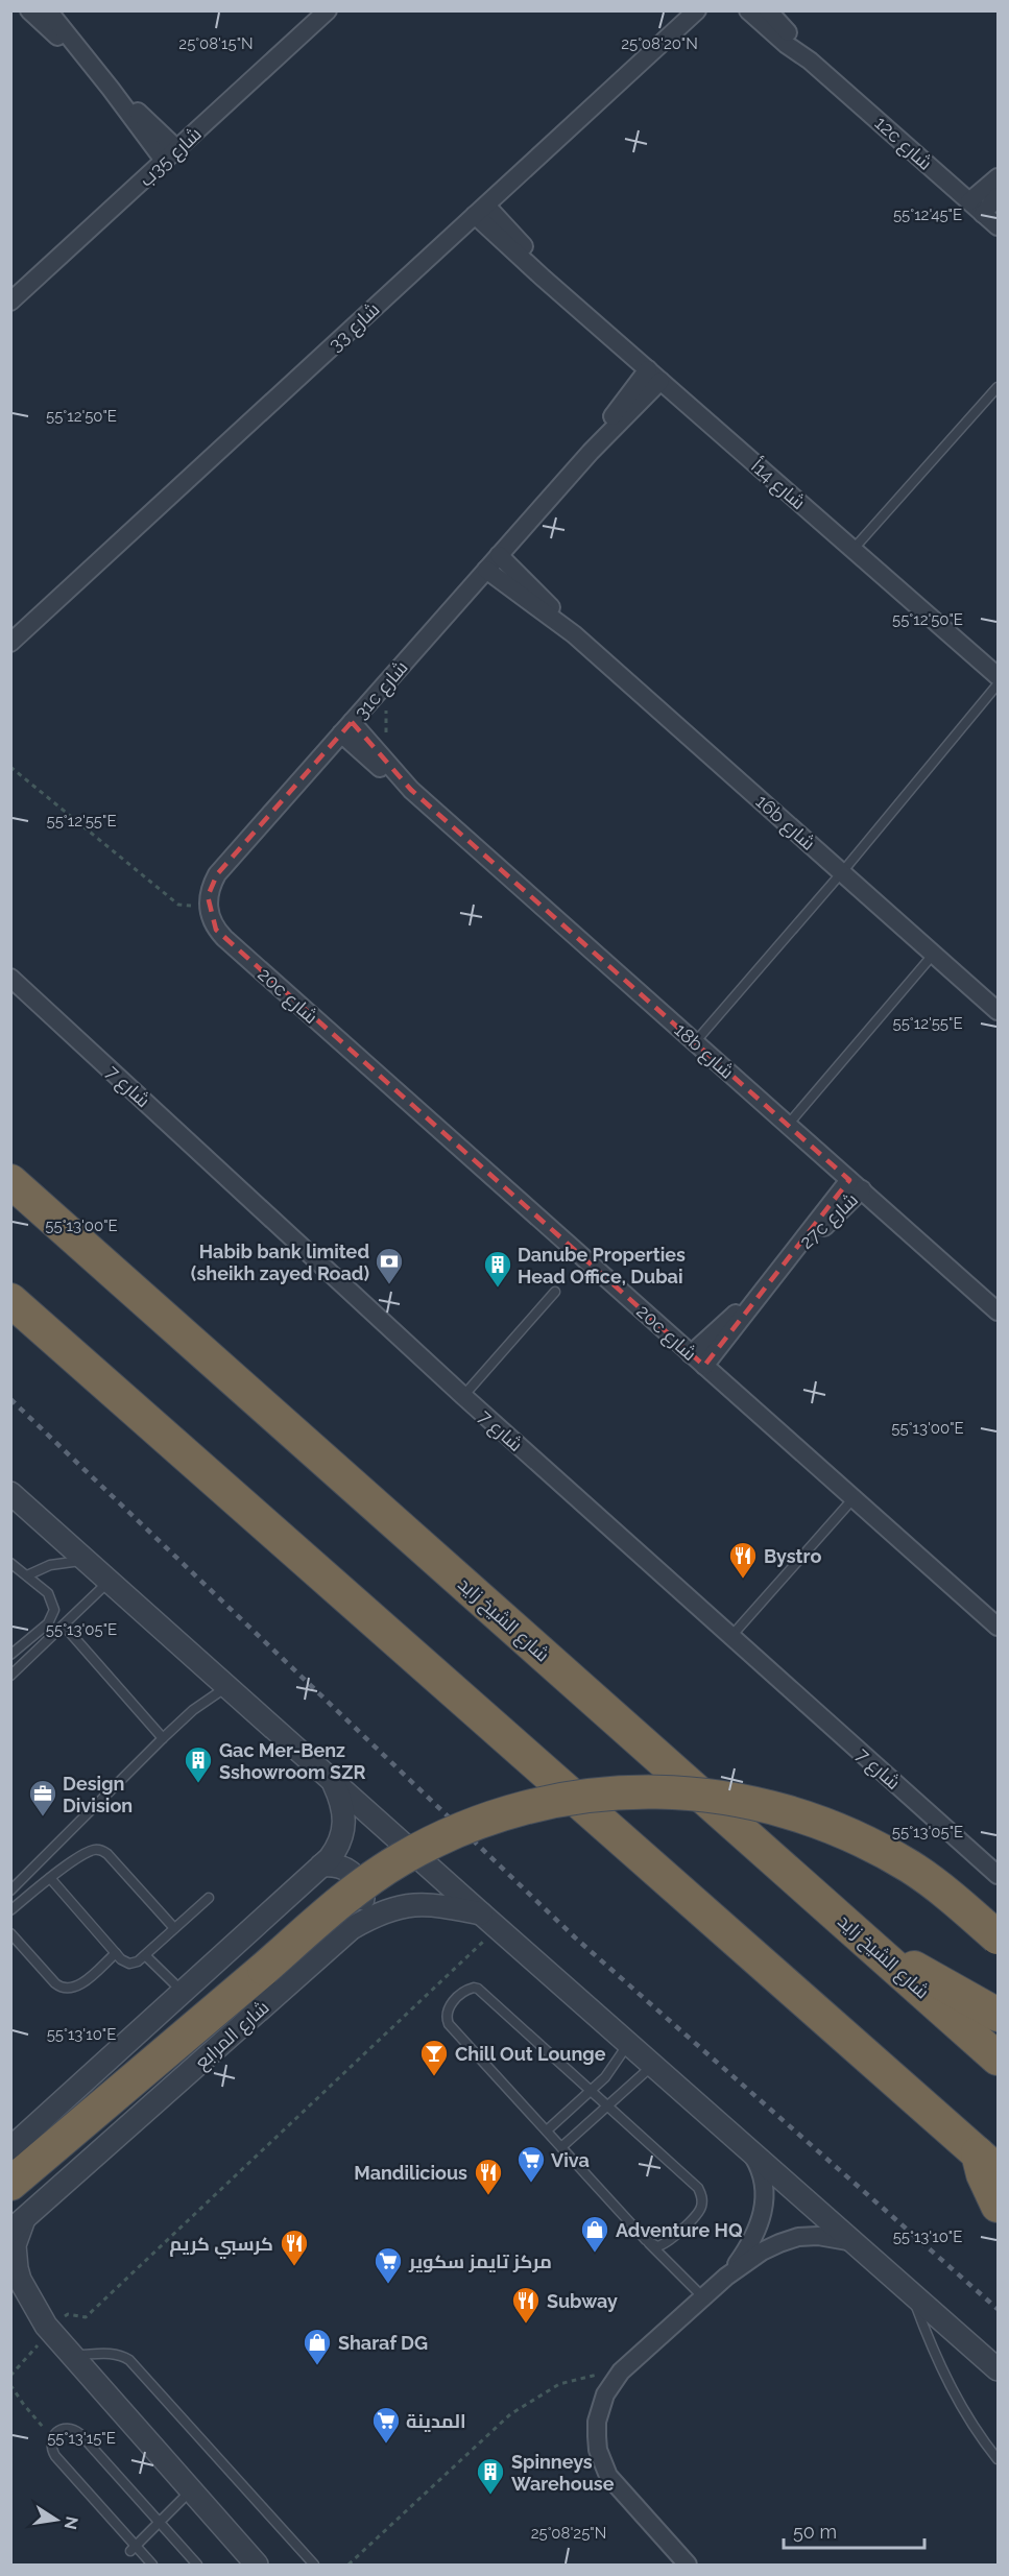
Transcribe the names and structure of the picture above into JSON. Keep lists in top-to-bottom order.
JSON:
{
  "streets": {
    "highway": ["شارع الشيخ زايد"],
    "street": [
      "12c شارع",
      "شارع 35ب",
      "شارع 33",
      "شارع 14أ",
      "31c شارع",
      "16b شارع",
      "20c شارع",
      "18b شارع",
      "شارع 7",
      "27c شارع",
      "شارع المرابع"
    ]
  },
  "crossings": [
    ["شارع 33", "شارع 14أ"],
    ["شارع 14أ", "31c شارع"],
    ["31c شارع", "16b شارع"],
    ["31c شارع", "20c شارع"],
    ["31c شارع", "18b شارع"],
    ["20c شارع", "27c شارع"],
    ["18b شارع", "27c شارع"]
  ],
  "places": {
    "bank": ["Habib bank limited (sheikh zayed Road)"],
    "building": ["Danube Properties Head Office, Dubai", "Gac Mer-Benz Sshowroom SZR", "Spinneys Warehouse"],
    "restaurant": [
      "Bystro",
      "Mandilicious",
      "كرسبي كريم",
      "Subway"
    ],
    "office": ["Design Division"],
    "bar": ["Chill Out Lounge"],
    "supermarket": ["Viva", "مركز تايمز سكوير", "المدينة"],
    "shop": ["Adventure HQ", "Sharaf DG"]
  },
  "scale_bar": "50 m",
  "north": "right",
  "coordinates": [
    "25°08'15\"N",
    "25°08'20\"N",
    "55°12'45\"E",
    "55°12'50\"E",
    "55°12'55\"E",
    "55°13'00\"E",
    "55°13'05\"E",
    "55°13'10\"E",
    "55°13'15\"E",
    "25°08'25\"N"
  ]
}
